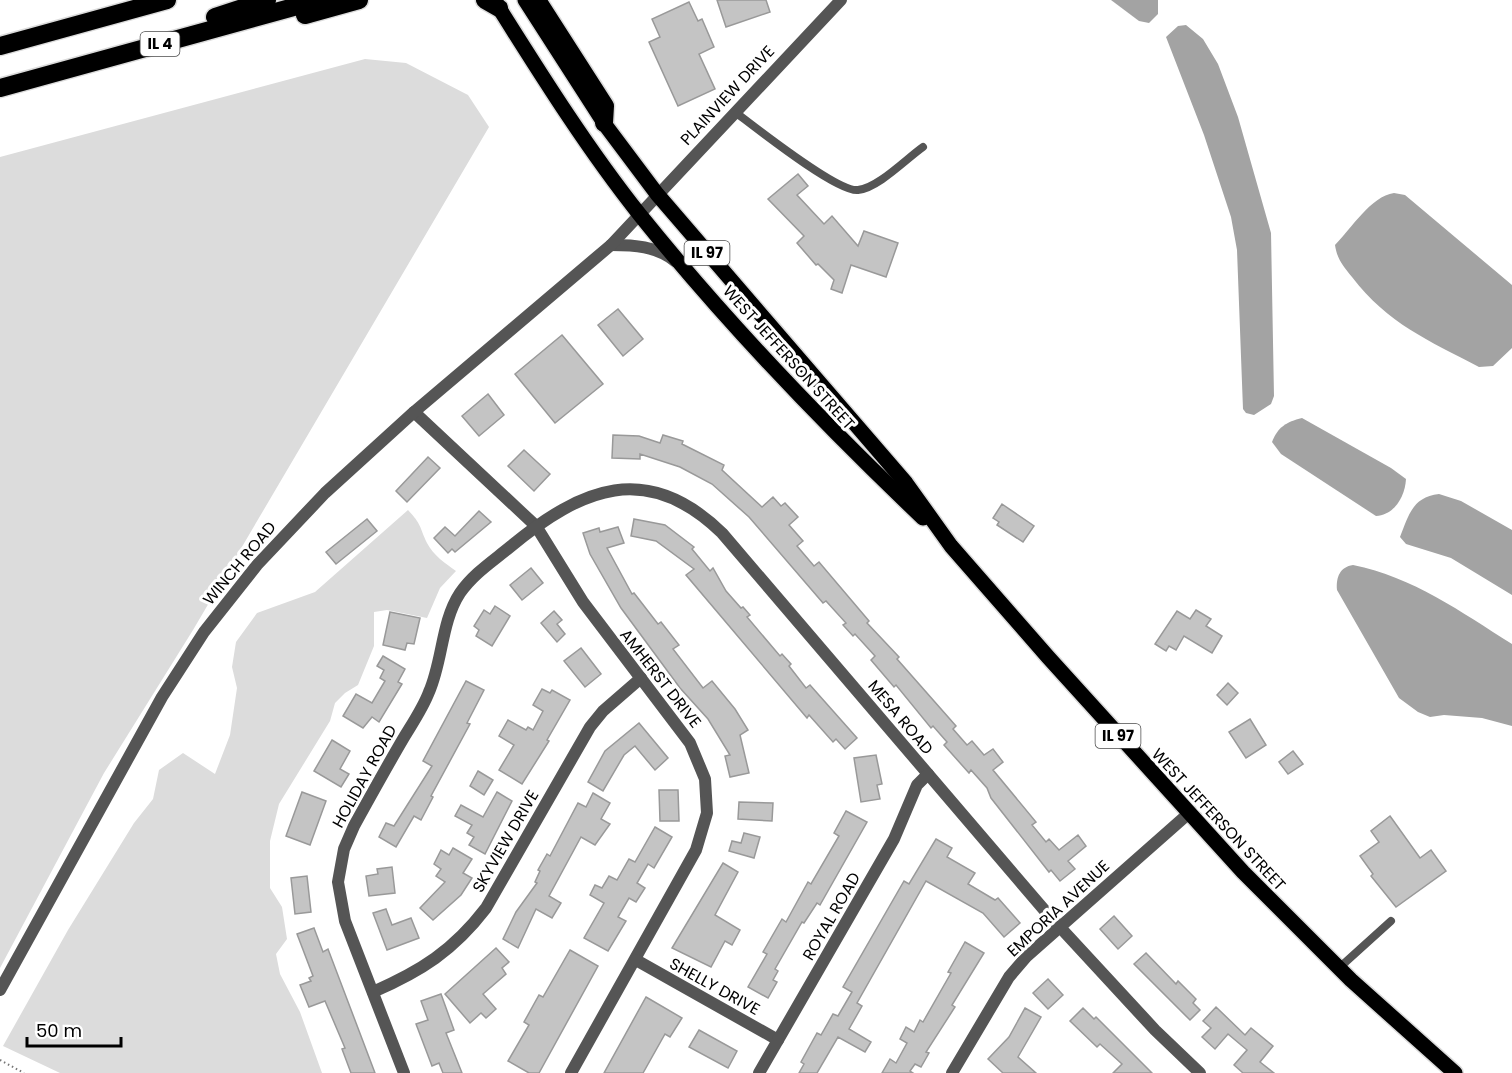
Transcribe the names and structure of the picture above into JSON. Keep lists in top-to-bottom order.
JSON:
{
  "streets": {
    "highway": ["IL 4"],
    "main road": ["IL 97", "WEST JEFFERSON STREET"],
    "street": [
      "PLAINVIEW DRIVE",
      "WINCH ROAD",
      "AMHERST DRIVE",
      "MESA ROAD",
      "HOLIDAY ROAD",
      "SKYVIEW DRIVE",
      "EMPORIA AVENUE",
      "ROYAL ROAD",
      "SHELLY DRIVE"
    ]
  },
  "crossings": [
    ["PLAINVIEW DRIVE", "WEST JEFFERSON STREET"],
    ["PLAINVIEW DRIVE", "WINCH ROAD"],
    ["WEST JEFFERSON STREET", "EMPORIA AVENUE"],
    ["WINCH ROAD", "AMHERST DRIVE"],
    ["AMHERST DRIVE", "MESA ROAD"],
    ["AMHERST DRIVE", "HOLIDAY ROAD"],
    ["AMHERST DRIVE", "SKYVIEW DRIVE"],
    ["AMHERST DRIVE", "SHELLY DRIVE"],
    ["MESA ROAD", "HOLIDAY ROAD"],
    ["MESA ROAD", "EMPORIA AVENUE"],
    ["MESA ROAD", "ROYAL ROAD"],
    ["HOLIDAY ROAD", "SKYVIEW DRIVE"],
    ["ROYAL ROAD", "SHELLY DRIVE"]
  ],
  "scale_bar": "50 m"
}
